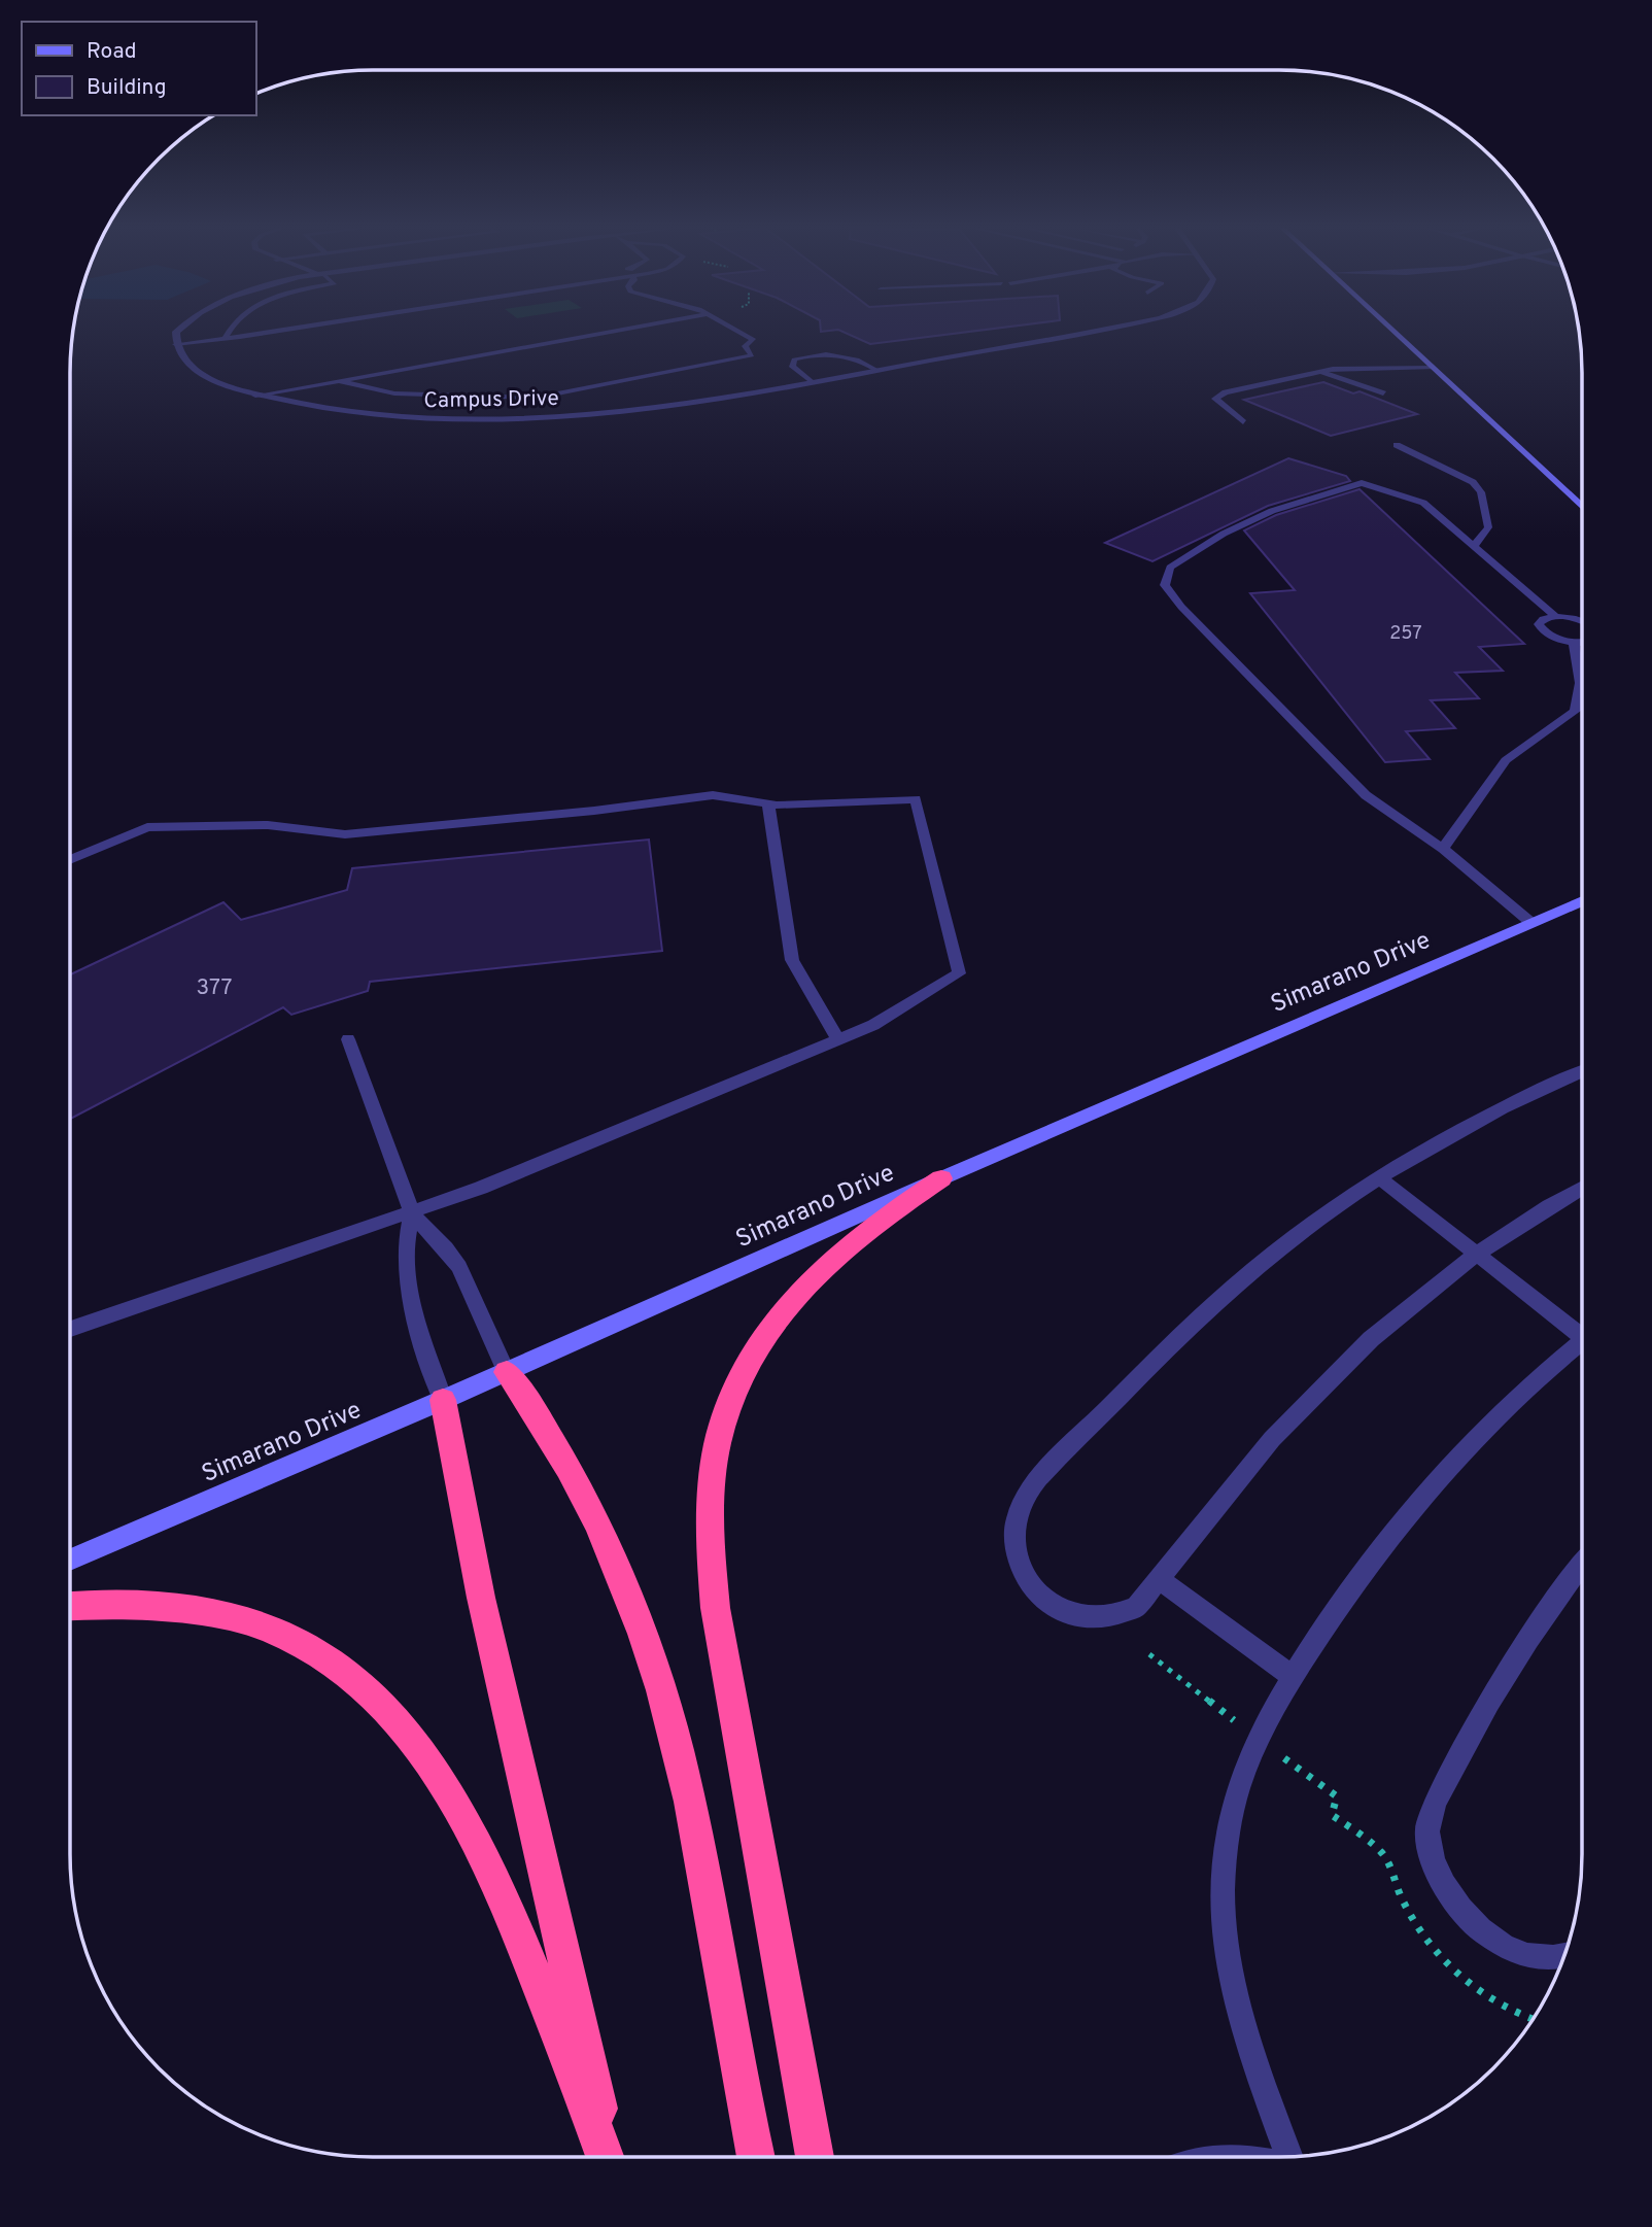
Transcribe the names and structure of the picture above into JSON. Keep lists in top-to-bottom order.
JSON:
{
  "streets": {
    "street": ["Campus Drive", "Simarano Drive"]
  },
  "house_numbers": ["257", "377"],
  "legend": ["Road", "Building"]
}
